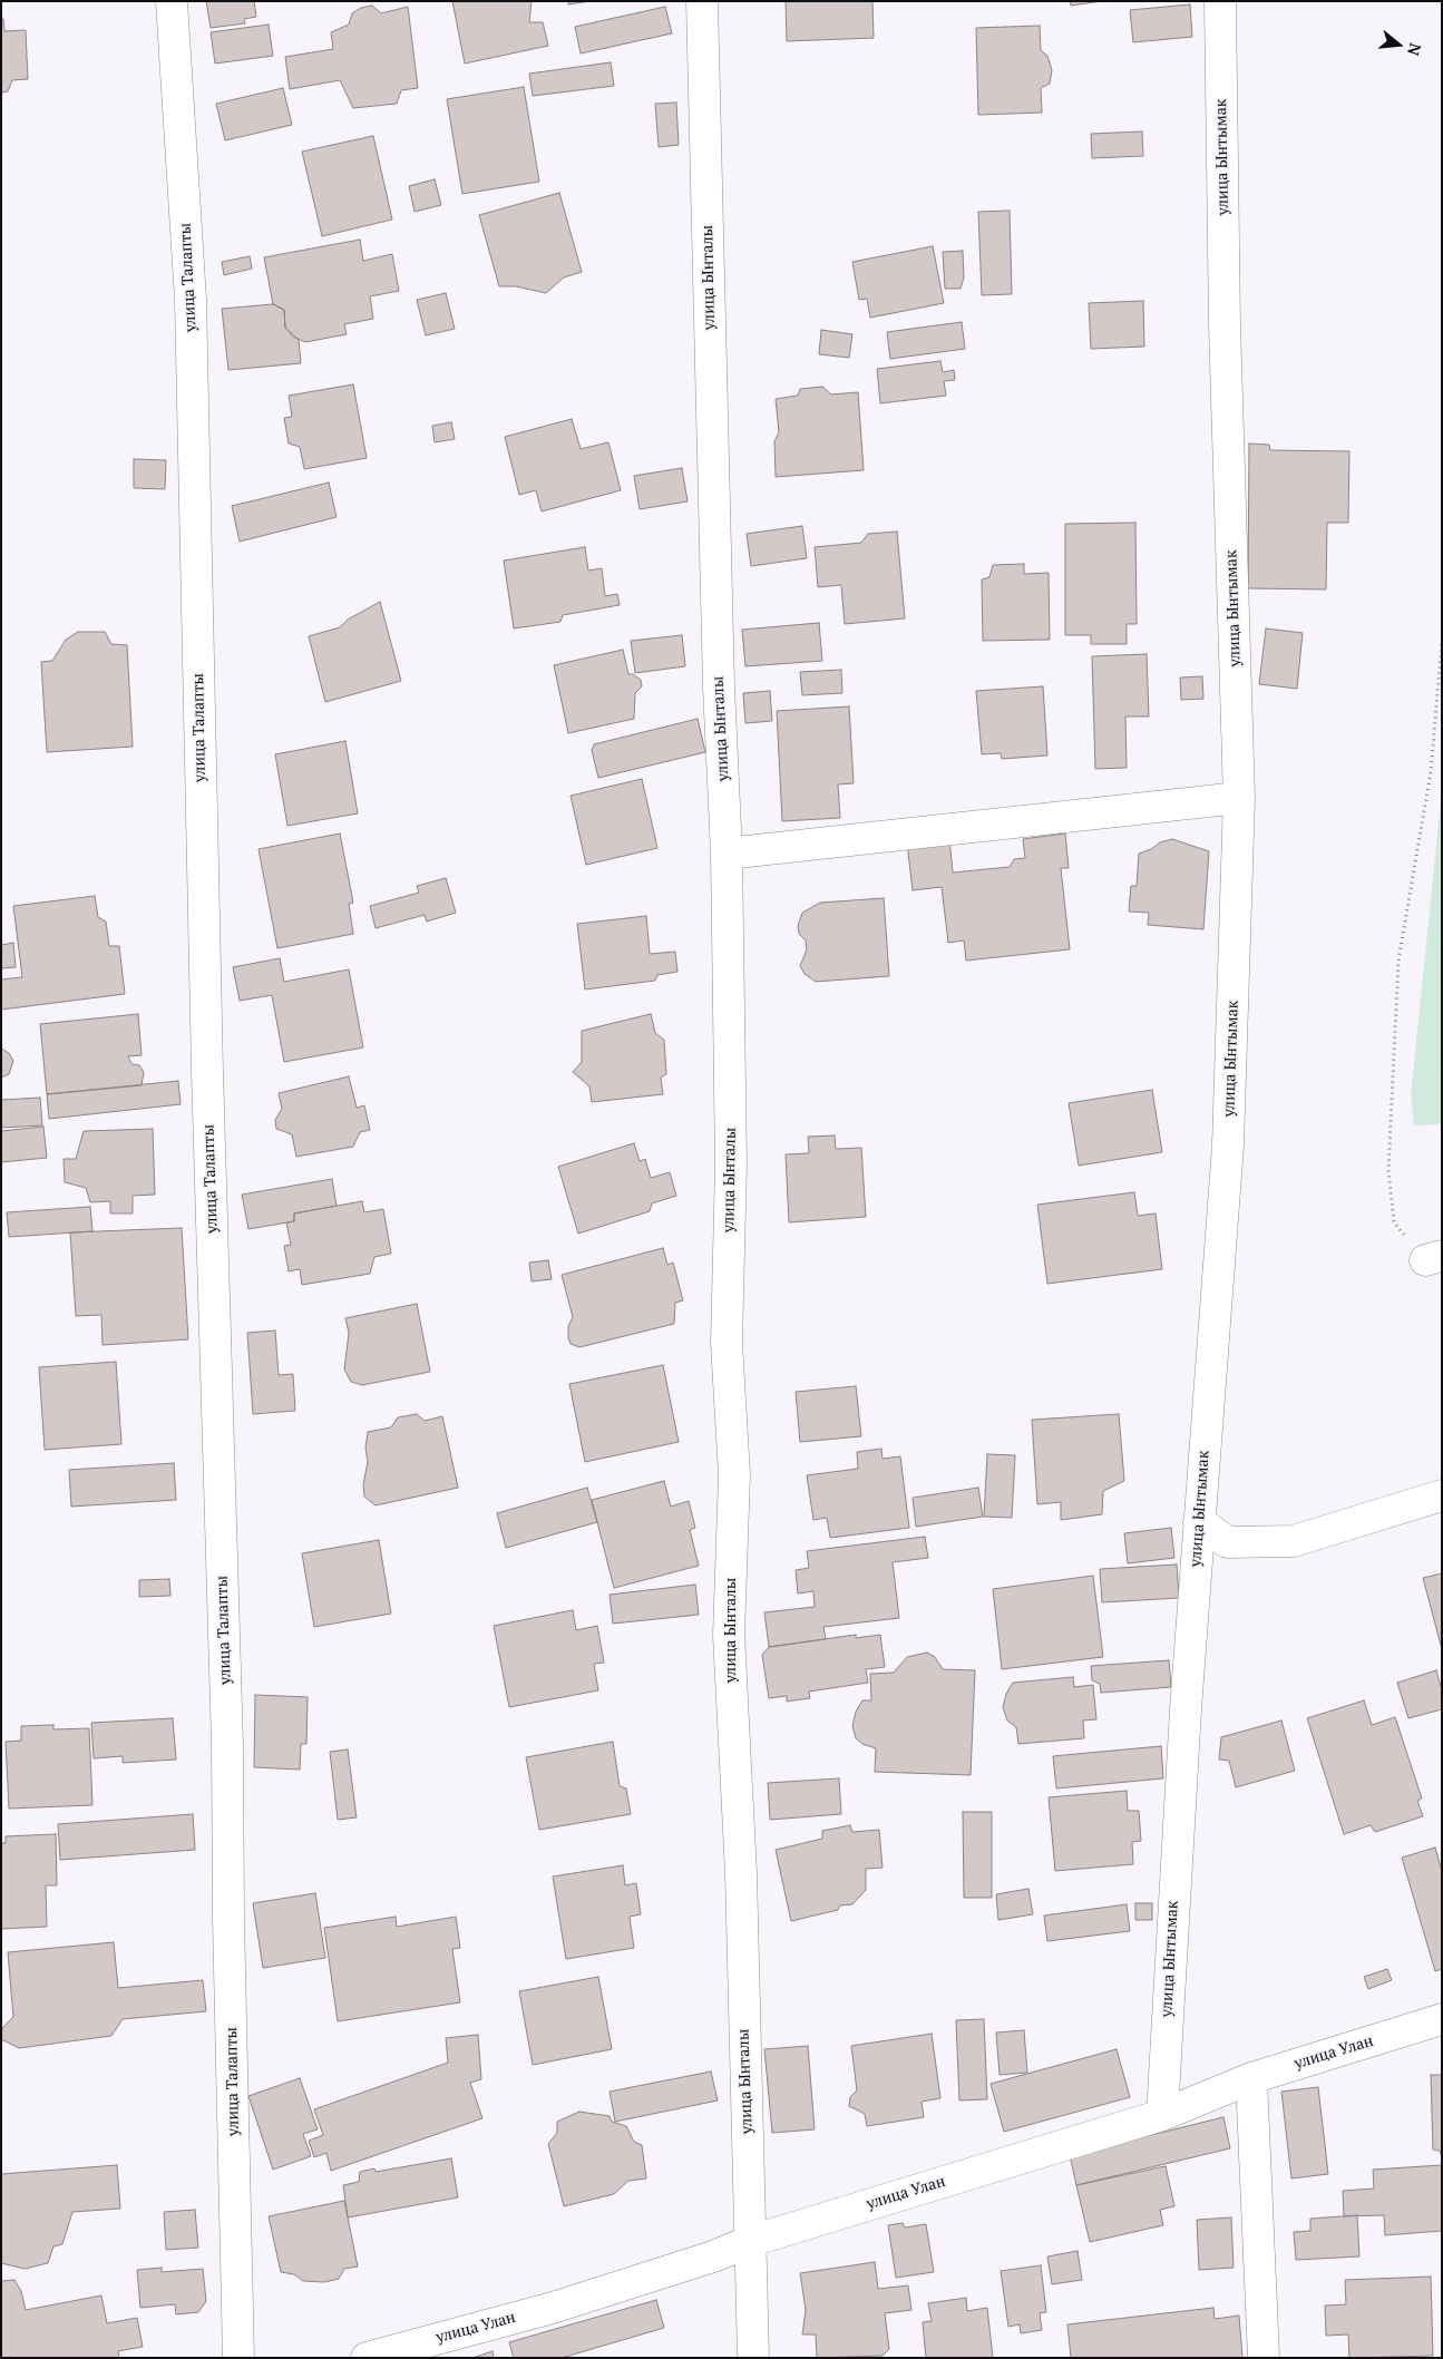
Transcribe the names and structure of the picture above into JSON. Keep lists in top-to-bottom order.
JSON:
{
  "streets": {
    "street": [
      "улица Ынтымак",
      "улица Талапты",
      "улица Ынталы",
      "улица Улан"
    ]
  },
  "crossings": [
    ["улица Ынтымак", "улица Улан"],
    ["улица Ынталы", "улица Улан"]
  ],
  "north": "right"
}
